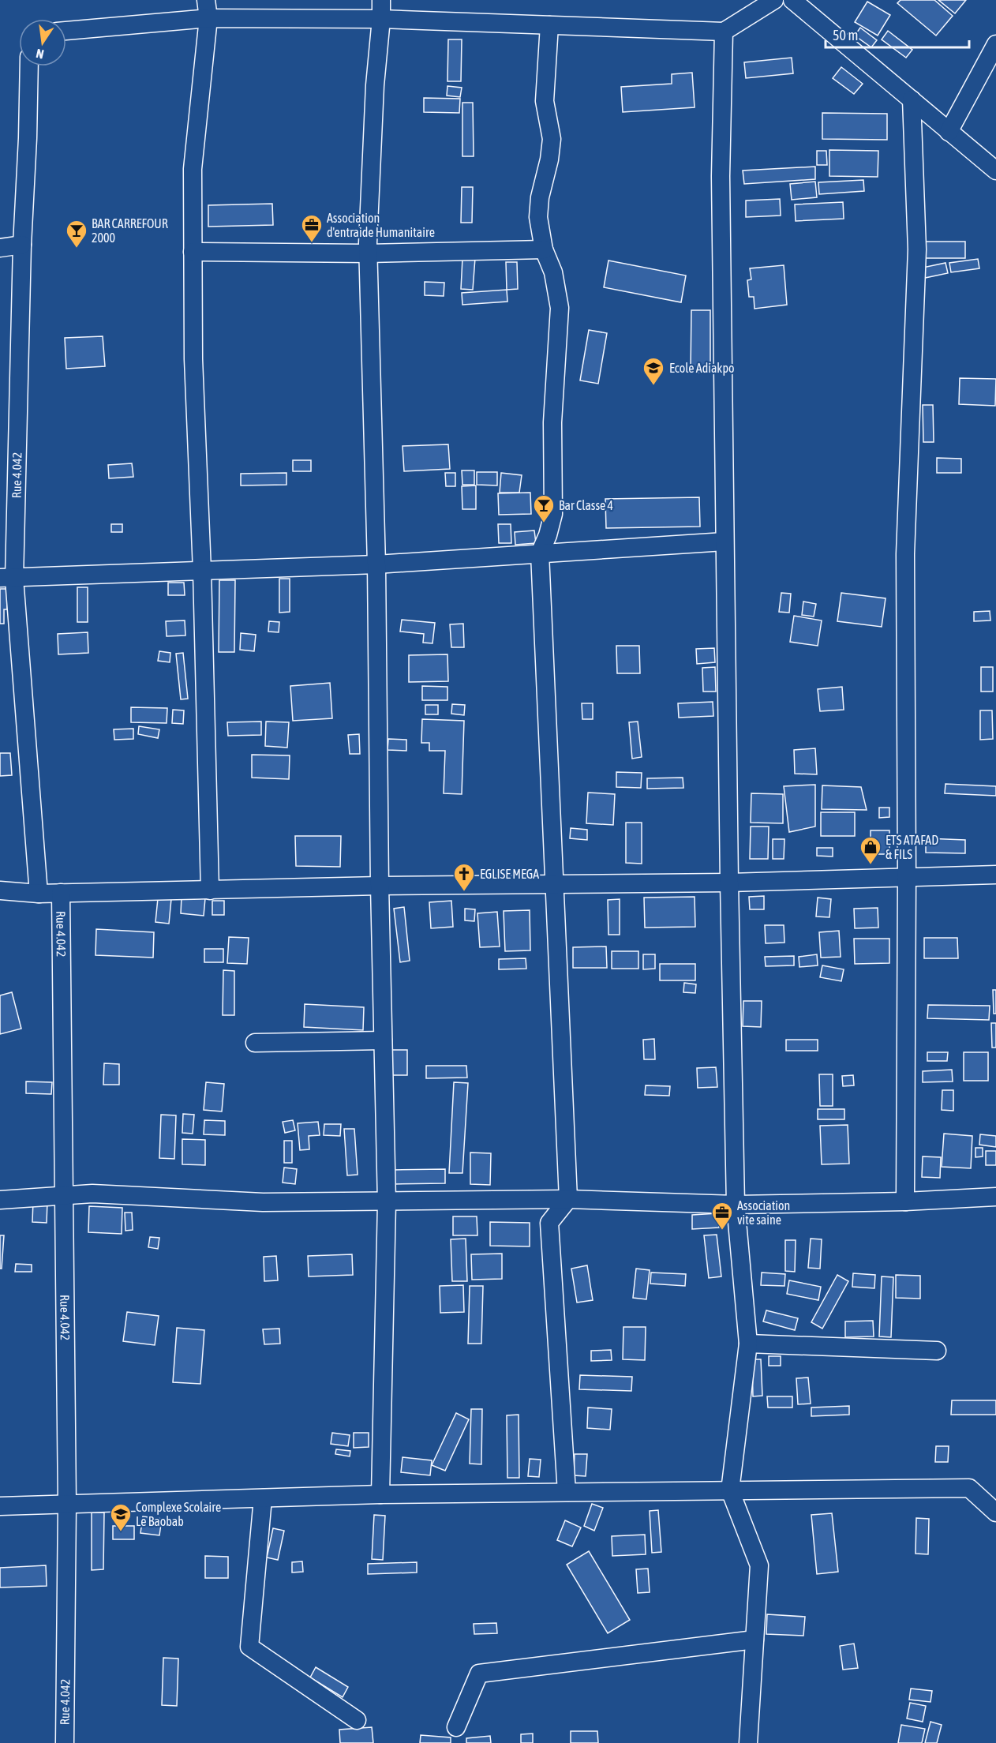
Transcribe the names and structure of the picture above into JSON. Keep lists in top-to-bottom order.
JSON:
{
  "streets": {
    "street": ["Rue 4.042"]
  },
  "places": {
    "office": ["Association d'entraide Humanitaire", "Association vite saine"],
    "bar": ["BAR CARREFOUR 2000", "Bar Classe 4"],
    "school or university": ["Ecole Adiakpo", "Complexe Scolaire Le Baobab"],
    "shop": ["ETS ATAFAD & FILS"],
    "church": ["EGLISE MEGA"]
  },
  "scale_bar": "50 m",
  "north": "bottom"
}
